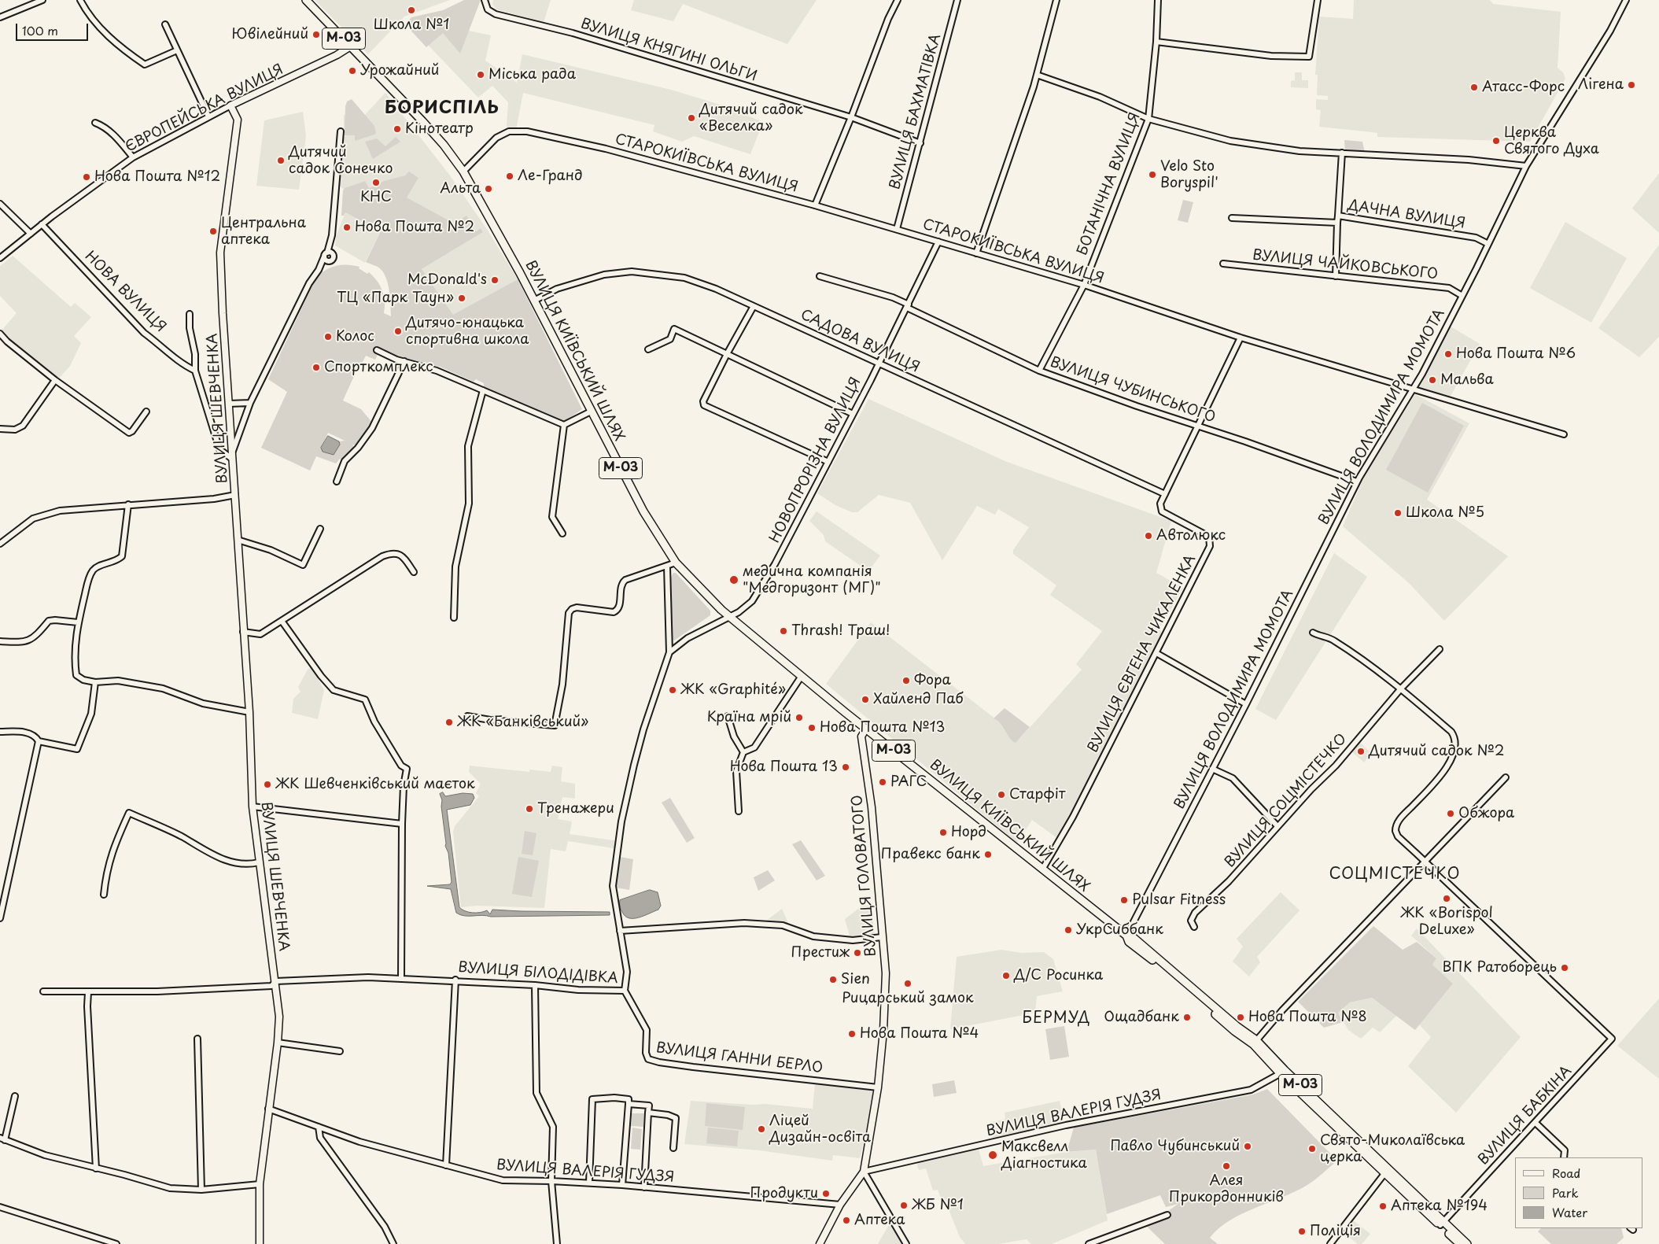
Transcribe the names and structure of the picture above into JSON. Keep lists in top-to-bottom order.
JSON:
{
  "streets": {
    "highway": ["М-03", "ВУЛИЦЯ КИЇВСЬКИЙ ШЛЯХ"],
    "main road": ["ЄВРОПЕЙСЬКА ВУЛИЦЯ", "ВУЛИЦЯ ШЕВЧЕНКА", "ВУЛИЦЯ ГОЛОВАТОГО"],
    "street": [
      "ВУЛИЦЯ КНЯГИНІ ОЛЬГИ",
      "ВУЛИЦЯ БАХМАТІВКА",
      "СТАРОКИЇВСЬКА ВУЛИЦЯ",
      "БОТАНІЧНА ВУЛИЦЯ",
      "ДАЧНА ВУЛИЦЯ",
      "ВУЛИЦЯ ЧАЙКОВСЬКОГО",
      "НОВА ВУЛИЦЯ",
      "САДОВА ВУЛИЦЯ",
      "ВУЛИЦЯ ЧУБИНСЬКОГО",
      "ВУЛИЦЯ ВОЛОДИМИРА МОМОТА",
      "НОВОПРОРІЗНА ВУЛИЦЯ",
      "ВУЛИЦЯ ЄВГЕНА ЧИКАЛЕНКА",
      "ВУЛИЦЯ СОЦМІСТЕЧКО",
      "ВУЛИЦЯ БІЛОДІДІВКА",
      "ВУЛИЦЯ ГАННИ БЕРЛО",
      "ВУЛИЦЯ ВАЛЕРІЯ ГУДЗЯ",
      "ВУЛИЦЯ БАБКІНА"
    ]
  },
  "crossings": [
    ["ВУЛИЦЯ КНЯГИНІ ОЛЬГИ", "ВУЛИЦЯ БАХМАТІВКА"],
    ["ЄВРОПЕЙСЬКА ВУЛИЦЯ", "НОВА ВУЛИЦЯ"],
    ["ЄВРОПЕЙСЬКА ВУЛИЦЯ", "ВУЛИЦЯ КИЇВСЬКИЙ ШЛЯХ"],
    ["ЄВРОПЕЙСЬКА ВУЛИЦЯ", "ВУЛИЦЯ ШЕВЧЕНКА"],
    ["ВУЛИЦЯ БАХМАТІВКА", "СТАРОКИЇВСЬКА ВУЛИЦЯ"],
    ["СТАРОКИЇВСЬКА ВУЛИЦЯ", "БОТАНІЧНА ВУЛИЦЯ"],
    ["СТАРОКИЇВСЬКА ВУЛИЦЯ", "ВУЛИЦЯ КИЇВСЬКИЙ ШЛЯХ"],
    ["СТАРОКИЇВСЬКА ВУЛИЦЯ", "ВУЛИЦЯ ВОЛОДИМИРА МОМОТА"],
    ["СТАРОКИЇВСЬКА ВУЛИЦЯ", "НОВОПРОРІЗНА ВУЛИЦЯ"],
    ["СТАРОКИЇВСЬКА ВУЛИЦЯ", "ВУЛИЦЯ ЄВГЕНА ЧИКАЛЕНКА"],
    ["БОТАНІЧНА ВУЛИЦЯ", "ВУЛИЦЯ ЧУБИНСЬКОГО"],
    ["ДАЧНА ВУЛИЦЯ", "ВУЛИЦЯ ВОЛОДИМИРА МОМОТА"],
    ["ВУЛИЦЯ ЧАЙКОВСЬКОГО", "ВУЛИЦЯ ВОЛОДИМИРА МОМОТА"],
    ["САДОВА ВУЛИЦЯ", "ВУЛИЦЯ КИЇВСЬКИЙ ШЛЯХ"],
    ["САДОВА ВУЛИЦЯ", "НОВОПРОРІЗНА ВУЛИЦЯ"],
    ["САДОВА ВУЛИЦЯ", "ВУЛИЦЯ ЄВГЕНА ЧИКАЛЕНКА"],
    ["ВУЛИЦЯ КИЇВСЬКИЙ ШЛЯХ", "ВУЛИЦЯ ВОЛОДИМИРА МОМОТА"],
    ["ВУЛИЦЯ КИЇВСЬКИЙ ШЛЯХ", "НОВОПРОРІЗНА ВУЛИЦЯ"],
    ["ВУЛИЦЯ КИЇВСЬКИЙ ШЛЯХ", "ВУЛИЦЯ ЄВГЕНА ЧИКАЛЕНКА"],
    ["ВУЛИЦЯ КИЇВСЬКИЙ ШЛЯХ", "ВУЛИЦЯ ГОЛОВАТОГО"],
    ["ВУЛИЦЯ КИЇВСЬКИЙ ШЛЯХ", "ВУЛИЦЯ ВАЛЕРІЯ ГУДЗЯ"],
    ["ВУЛИЦЯ КИЇВСЬКИЙ ШЛЯХ", "ВУЛИЦЯ БАБКІНА"],
    ["ВУЛИЦЯ ЧУБИНСЬКОГО", "ВУЛИЦЯ ВОЛОДИМИРА МОМОТА"],
    ["ВУЛИЦЯ ЧУБИНСЬКОГО", "НОВОПРОРІЗНА ВУЛИЦЯ"],
    ["ВУЛИЦЯ ЧУБИНСЬКОГО", "ВУЛИЦЯ ЄВГЕНА ЧИКАЛЕНКА"],
    ["ВУЛИЦЯ ШЕВЧЕНКА", "ВУЛИЦЯ БІЛОДІДІВКА"],
    ["ВУЛИЦЯ ШЕВЧЕНКА", "ВУЛИЦЯ ВАЛЕРІЯ ГУДЗЯ"],
    ["НОВОПРОРІЗНА ВУЛИЦЯ", "ВУЛИЦЯ БІЛОДІДІВКА"],
    ["ВУЛИЦЯ ГОЛОВАТОГО", "ВУЛИЦЯ ГАННИ БЕРЛО"],
    ["ВУЛИЦЯ ГОЛОВАТОГО", "ВУЛИЦЯ ВАЛЕРІЯ ГУДЗЯ"],
    ["ВУЛИЦЯ БІЛОДІДІВКА", "ВУЛИЦЯ ГАННИ БЕРЛО"]
  ],
  "districts": ["БОРИСПІЛЬ", "СОЦМІСТЕЧКО", "БЕРМУД"],
  "places": [
    "Школа №1",
    "Ювілейний",
    "Урожайний",
    "Міська рада",
    "Лігена",
    "Атасс-Форс",
    "Дитячий садок «Веселка»",
    "Кінотеатр",
    "Церква Святого Духа",
    "Дитячий садок Сонечко",
    "Velo Sto Boryspil'",
    "Ле-Гранд",
    "Нова Пошта №12",
    "КНС",
    "Альта",
    "Нова Пошта №2",
    "Центральна аптека",
    "McDonald's",
    "ТЦ «Парк Таун»",
    "Дитячо-юнацька спортивна школа",
    "Колос",
    "Нова Пошта №6",
    "Спорткомплекс",
    "Мальва",
    "Школа №5",
    "Автолюкс",
    "медична компанія \"Медгоризонт (МГ)\"",
    "Thrash! Траш!",
    "Фора",
    "ЖК «Graphité»",
    "Хайленд Паб",
    "Країна мрій",
    "ЖК «Банківський»",
    "Нова Пошта №13",
    "Дитячий садок №2",
    "Нова Пошта 13",
    "РАГС",
    "ЖК Шевченківський маєток",
    "Старфіт",
    "Тренажери",
    "Обжора",
    "Норд",
    "Правекс банк",
    "ЖК «Borispol DeLuxe»",
    "Pulsar Fitness",
    "УкрСиббанк",
    "Престиж",
    "ВПК Ратоборець",
    "Д/С Росинка",
    "Sien",
    "Рицарський замок",
    "Ощадбанк",
    "Нова Пошта №8",
    "Нова Пошта №4",
    "Ліцей Дизайн-освіта",
    "Павло Чубинський",
    "Свято-Миколаївська церка",
    "Максвелл Діагностика",
    "Алея Прикордонників",
    "Продукти",
    "ЖБ №1",
    "Аптека №194",
    "Аптека",
    "Поліція"
  ],
  "legend": ["Road", "Park", "Water"],
  "scale_bar": "100 m"
}
